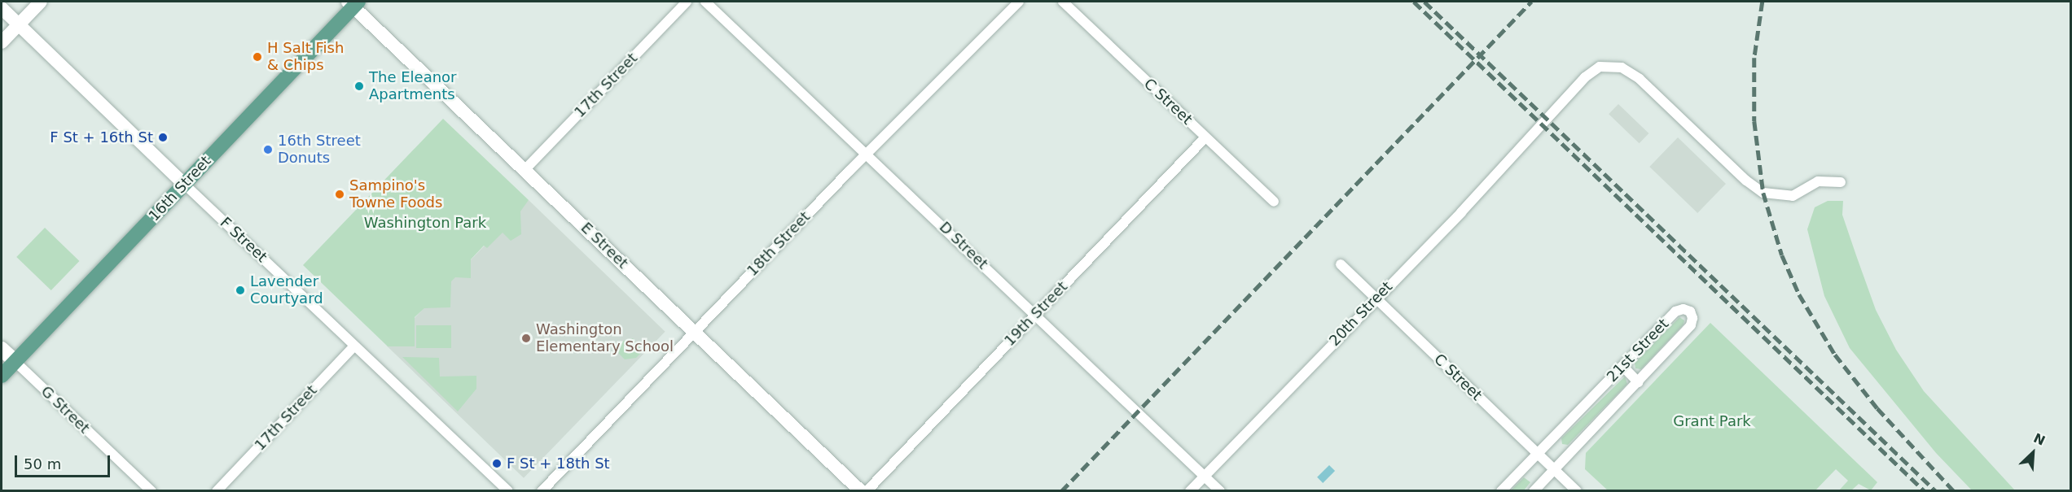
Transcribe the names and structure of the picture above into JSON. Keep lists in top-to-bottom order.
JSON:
{
  "streets": {
    "main road": ["16th Street", "G Street"],
    "street": [
      "17th Street",
      "C Street",
      "F Street",
      "18th Street",
      "E Street",
      "D Street",
      "19th Street",
      "20th Street",
      "21st Street"
    ]
  },
  "crossings": [
    ["17th Street", "F Street"],
    ["17th Street", "E Street"],
    ["C Street", "19th Street"],
    ["C Street", "20th Street"],
    ["C Street", "21st Street"],
    ["16th Street", "F Street"],
    ["16th Street", "E Street"],
    ["16th Street", "G Street"],
    ["18th Street", "E Street"],
    ["18th Street", "D Street"],
    ["D Street", "19th Street"],
    ["D Street", "20th Street"]
  ],
  "parks": ["Washington Park", "Grant Park"],
  "places": [
    "H Salt Fish & Chips",
    "The Eleanor Apartments",
    "F St + 16th St",
    "16th Street Donuts",
    "Sampino's Towne Foods",
    "Lavender Courtyard",
    "Washington Elementary School",
    "F St + 18th St"
  ],
  "scale_bar": "50 m",
  "north": "top right"
}
